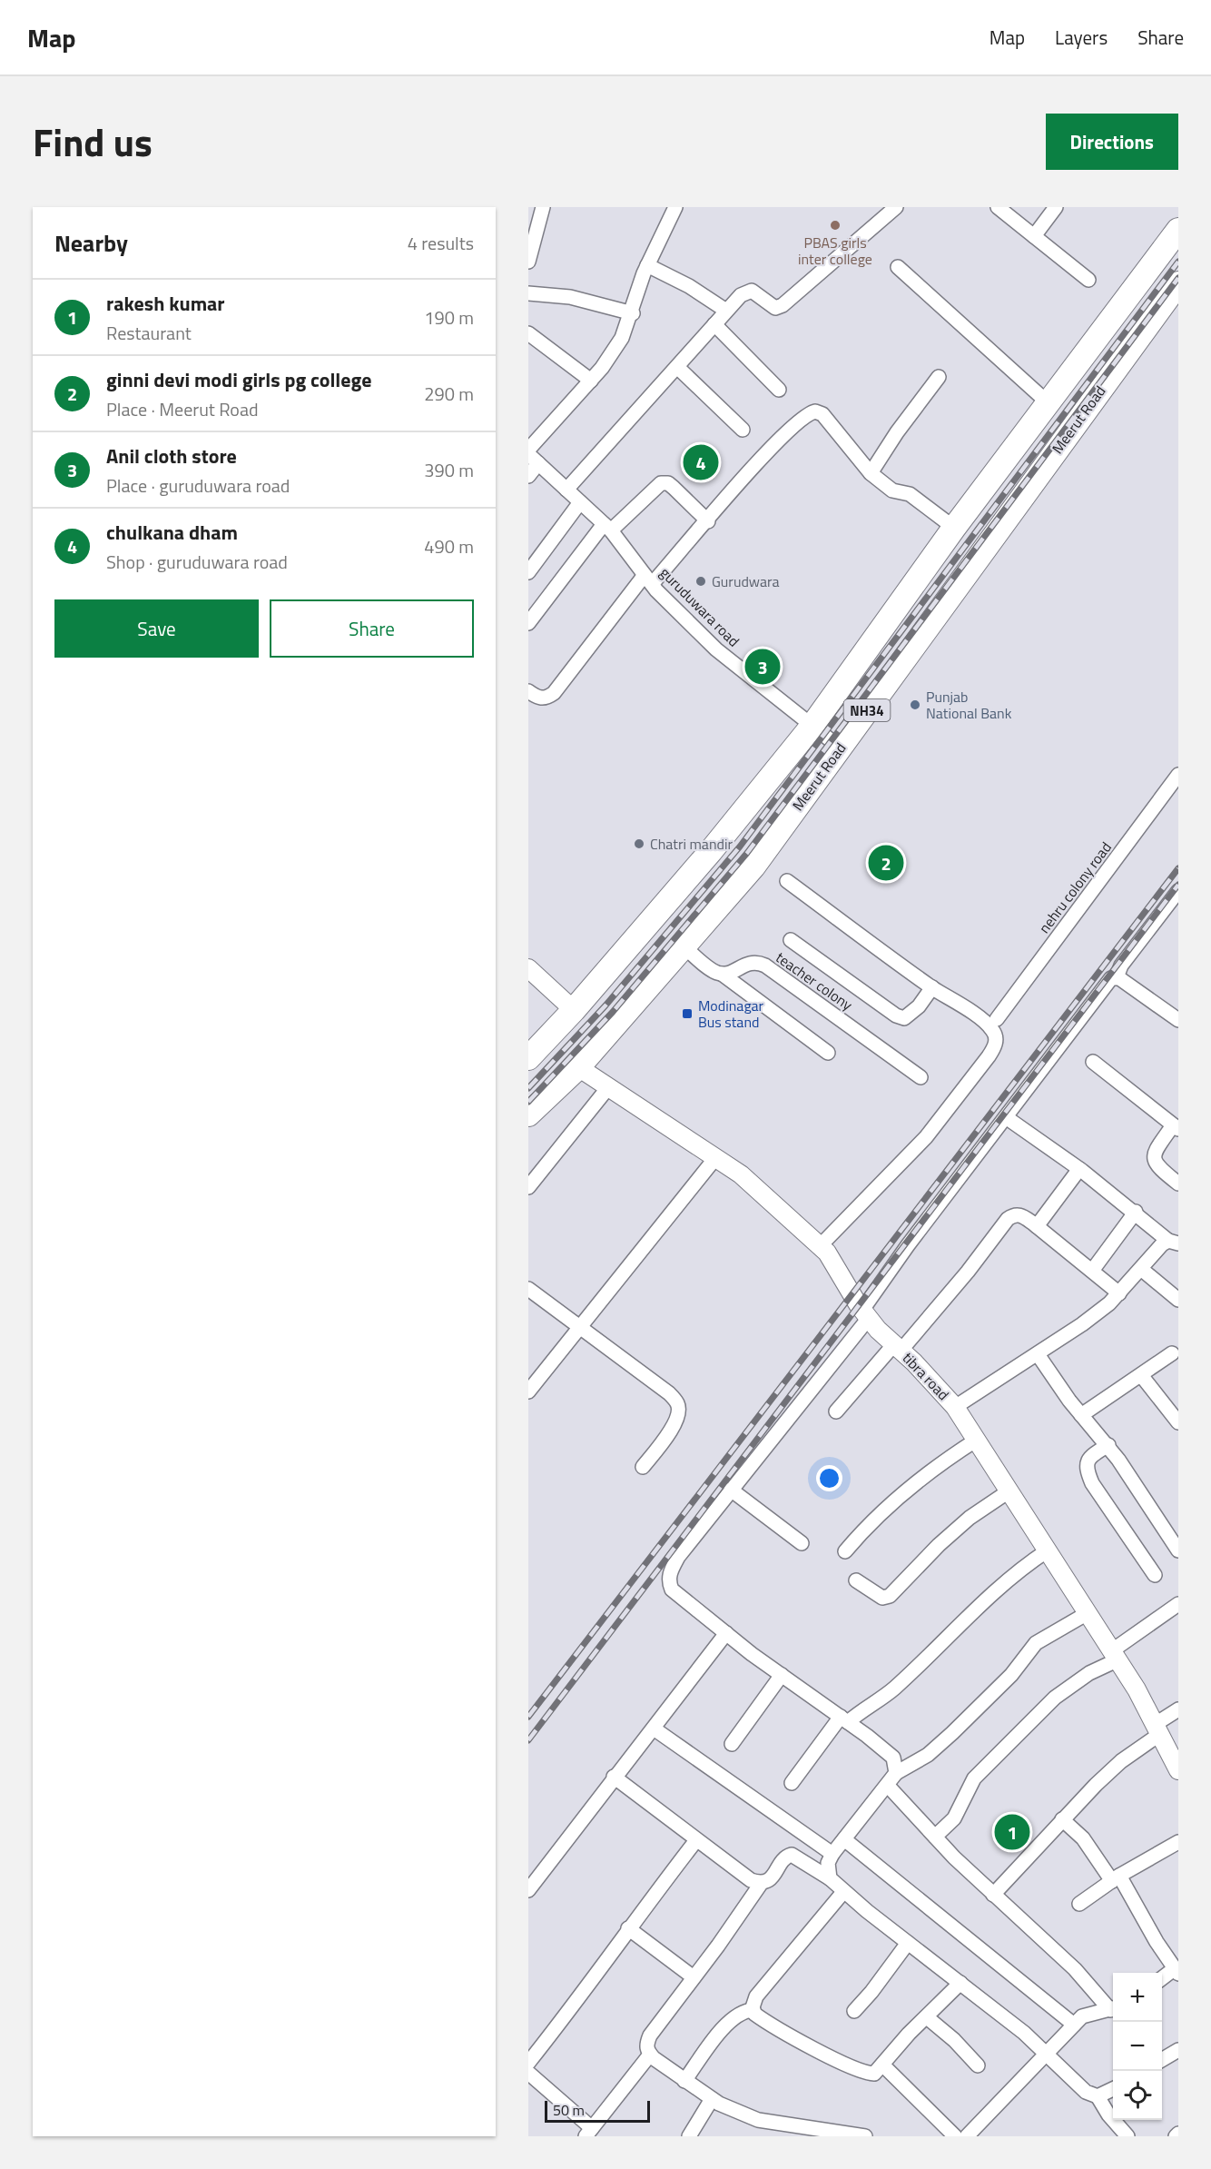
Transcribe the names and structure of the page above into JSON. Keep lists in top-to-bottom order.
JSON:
{
  "streets": {
    "highway": ["Meerut Road", "NH34"],
    "street": [
      "guruduwara road",
      "nehru colony road",
      "teacher colony",
      "tibra road"
    ]
  },
  "crossings": [
    ["Meerut Road", "guruduwara road"],
    ["Meerut Road", "tibra road"],
    ["guruduwara road", "NH34"]
  ],
  "places": {
    "other": [
      "PBAS girls inter college",
      "Gurudwara",
      "Punjab National Bank",
      "Chatri mandir"
    ],
    "transit": ["Modinagar Bus stand"]
  },
  "scale_bar": "50 m",
  "page": {
    "header": "Map",
    "nav": ["Map", "Layers", "Share"],
    "title": "Find us",
    "buttons": [
      "Directions",
      ["Save", "Share"]
    ],
    "heading": ["Nearby", "4 results"],
    "list": [
      {
        "mark": "1",
        "name": "rakesh kumar",
        "note": "Restaurant",
        "value": "190 m"
      },
      {
        "mark": "2",
        "name": "ginni devi modi girls pg college",
        "note": "Place · Meerut Road",
        "value": "290 m"
      },
      {
        "mark": "3",
        "name": "Anil cloth store",
        "note": "Place · guruduwara road",
        "value": "390 m"
      },
      {
        "mark": "4",
        "name": "chulkana dham",
        "note": "Shop · guruduwara road",
        "value": "490 m"
      }
    ],
    "pins": [
      "4",
      "3",
      "2",
      "1"
    ],
    "map_buttons": ["+", "−"],
    "scale": "50 m"
  }
}
